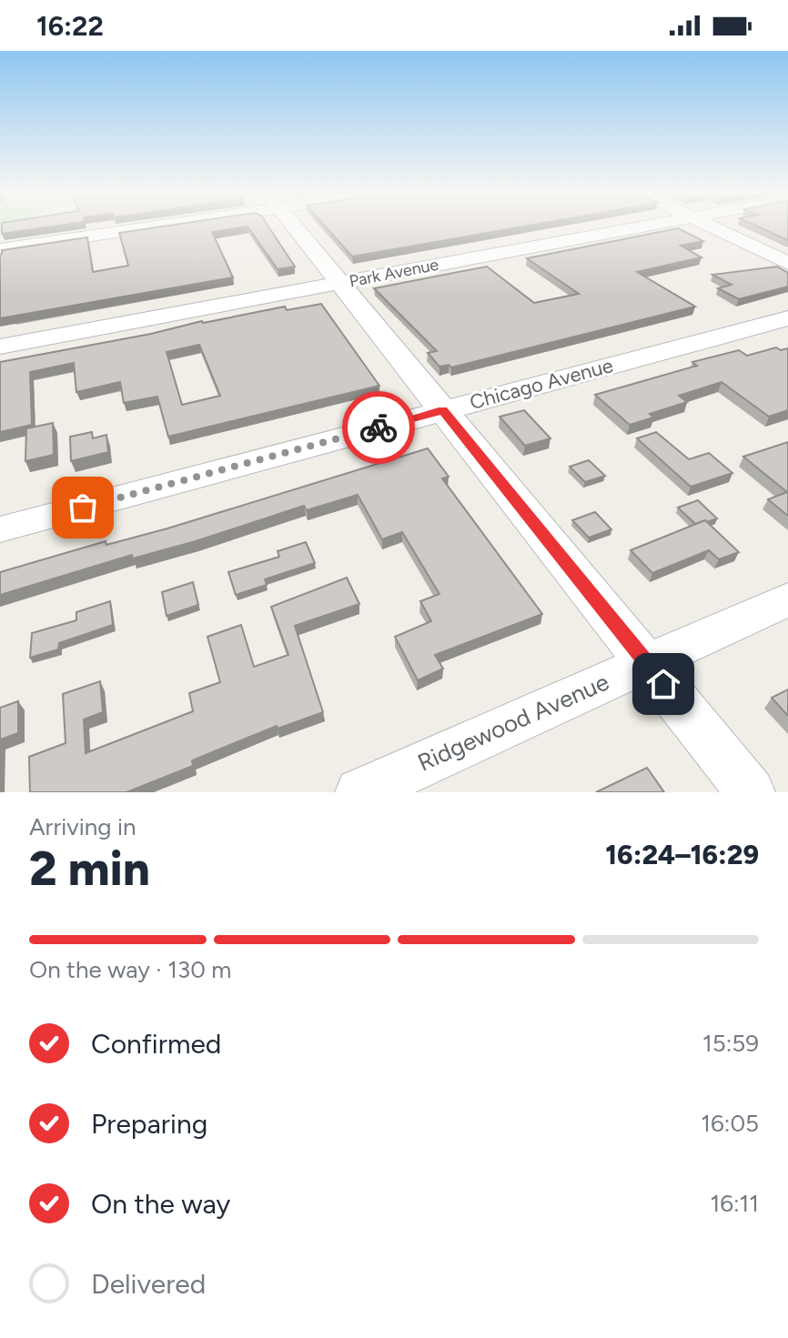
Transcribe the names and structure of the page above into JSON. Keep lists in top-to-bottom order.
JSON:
{
  "streets": {
    "street": ["Park Avenue", "Chicago Avenue", "Ridgewood Avenue"]
  },
  "page": {
    "status": "16:22",
    "heading": ["2 min", "Arriving in", "16:24–16:29"],
    "bar": "On the way · 130 m",
    "list": [
      ["Confirmed", "15:59"],
      ["Preparing", "16:05"],
      ["On the way", "16:11"],
      "Delivered"
    ]
  }
}
